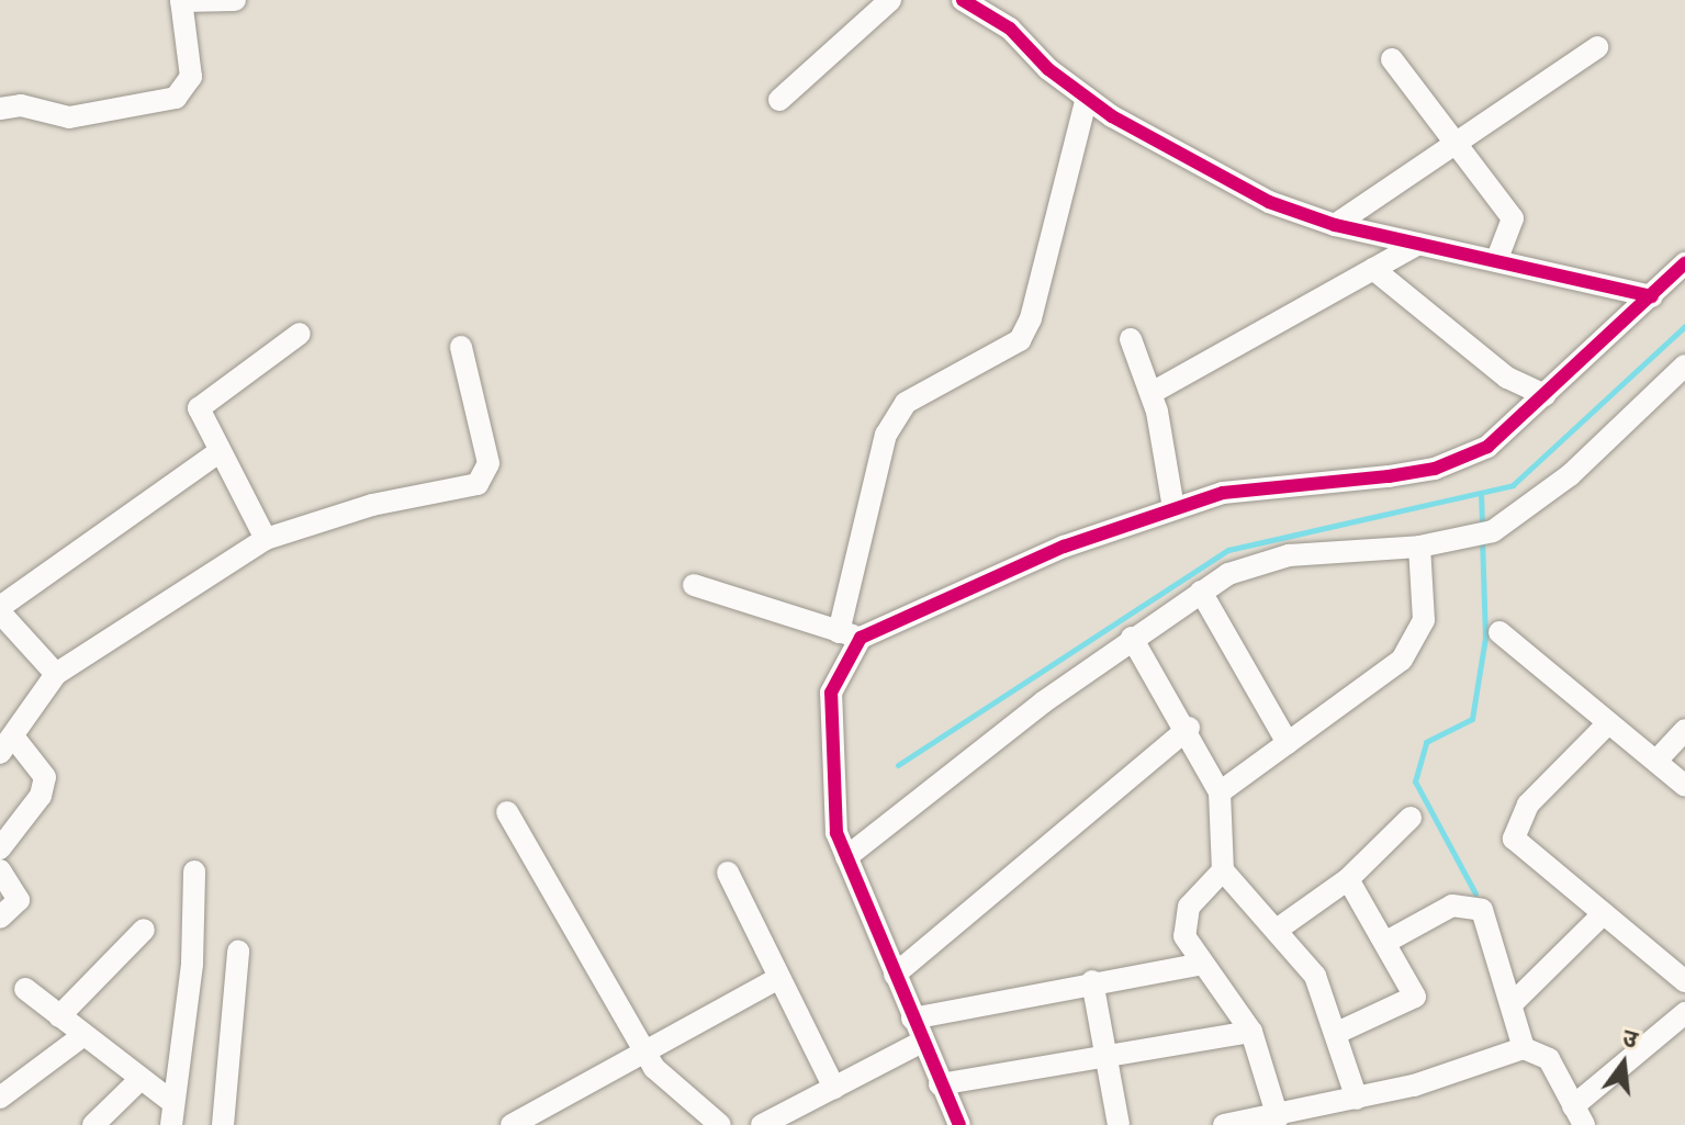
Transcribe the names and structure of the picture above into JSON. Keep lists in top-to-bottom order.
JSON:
{
  "north": "top"
}
